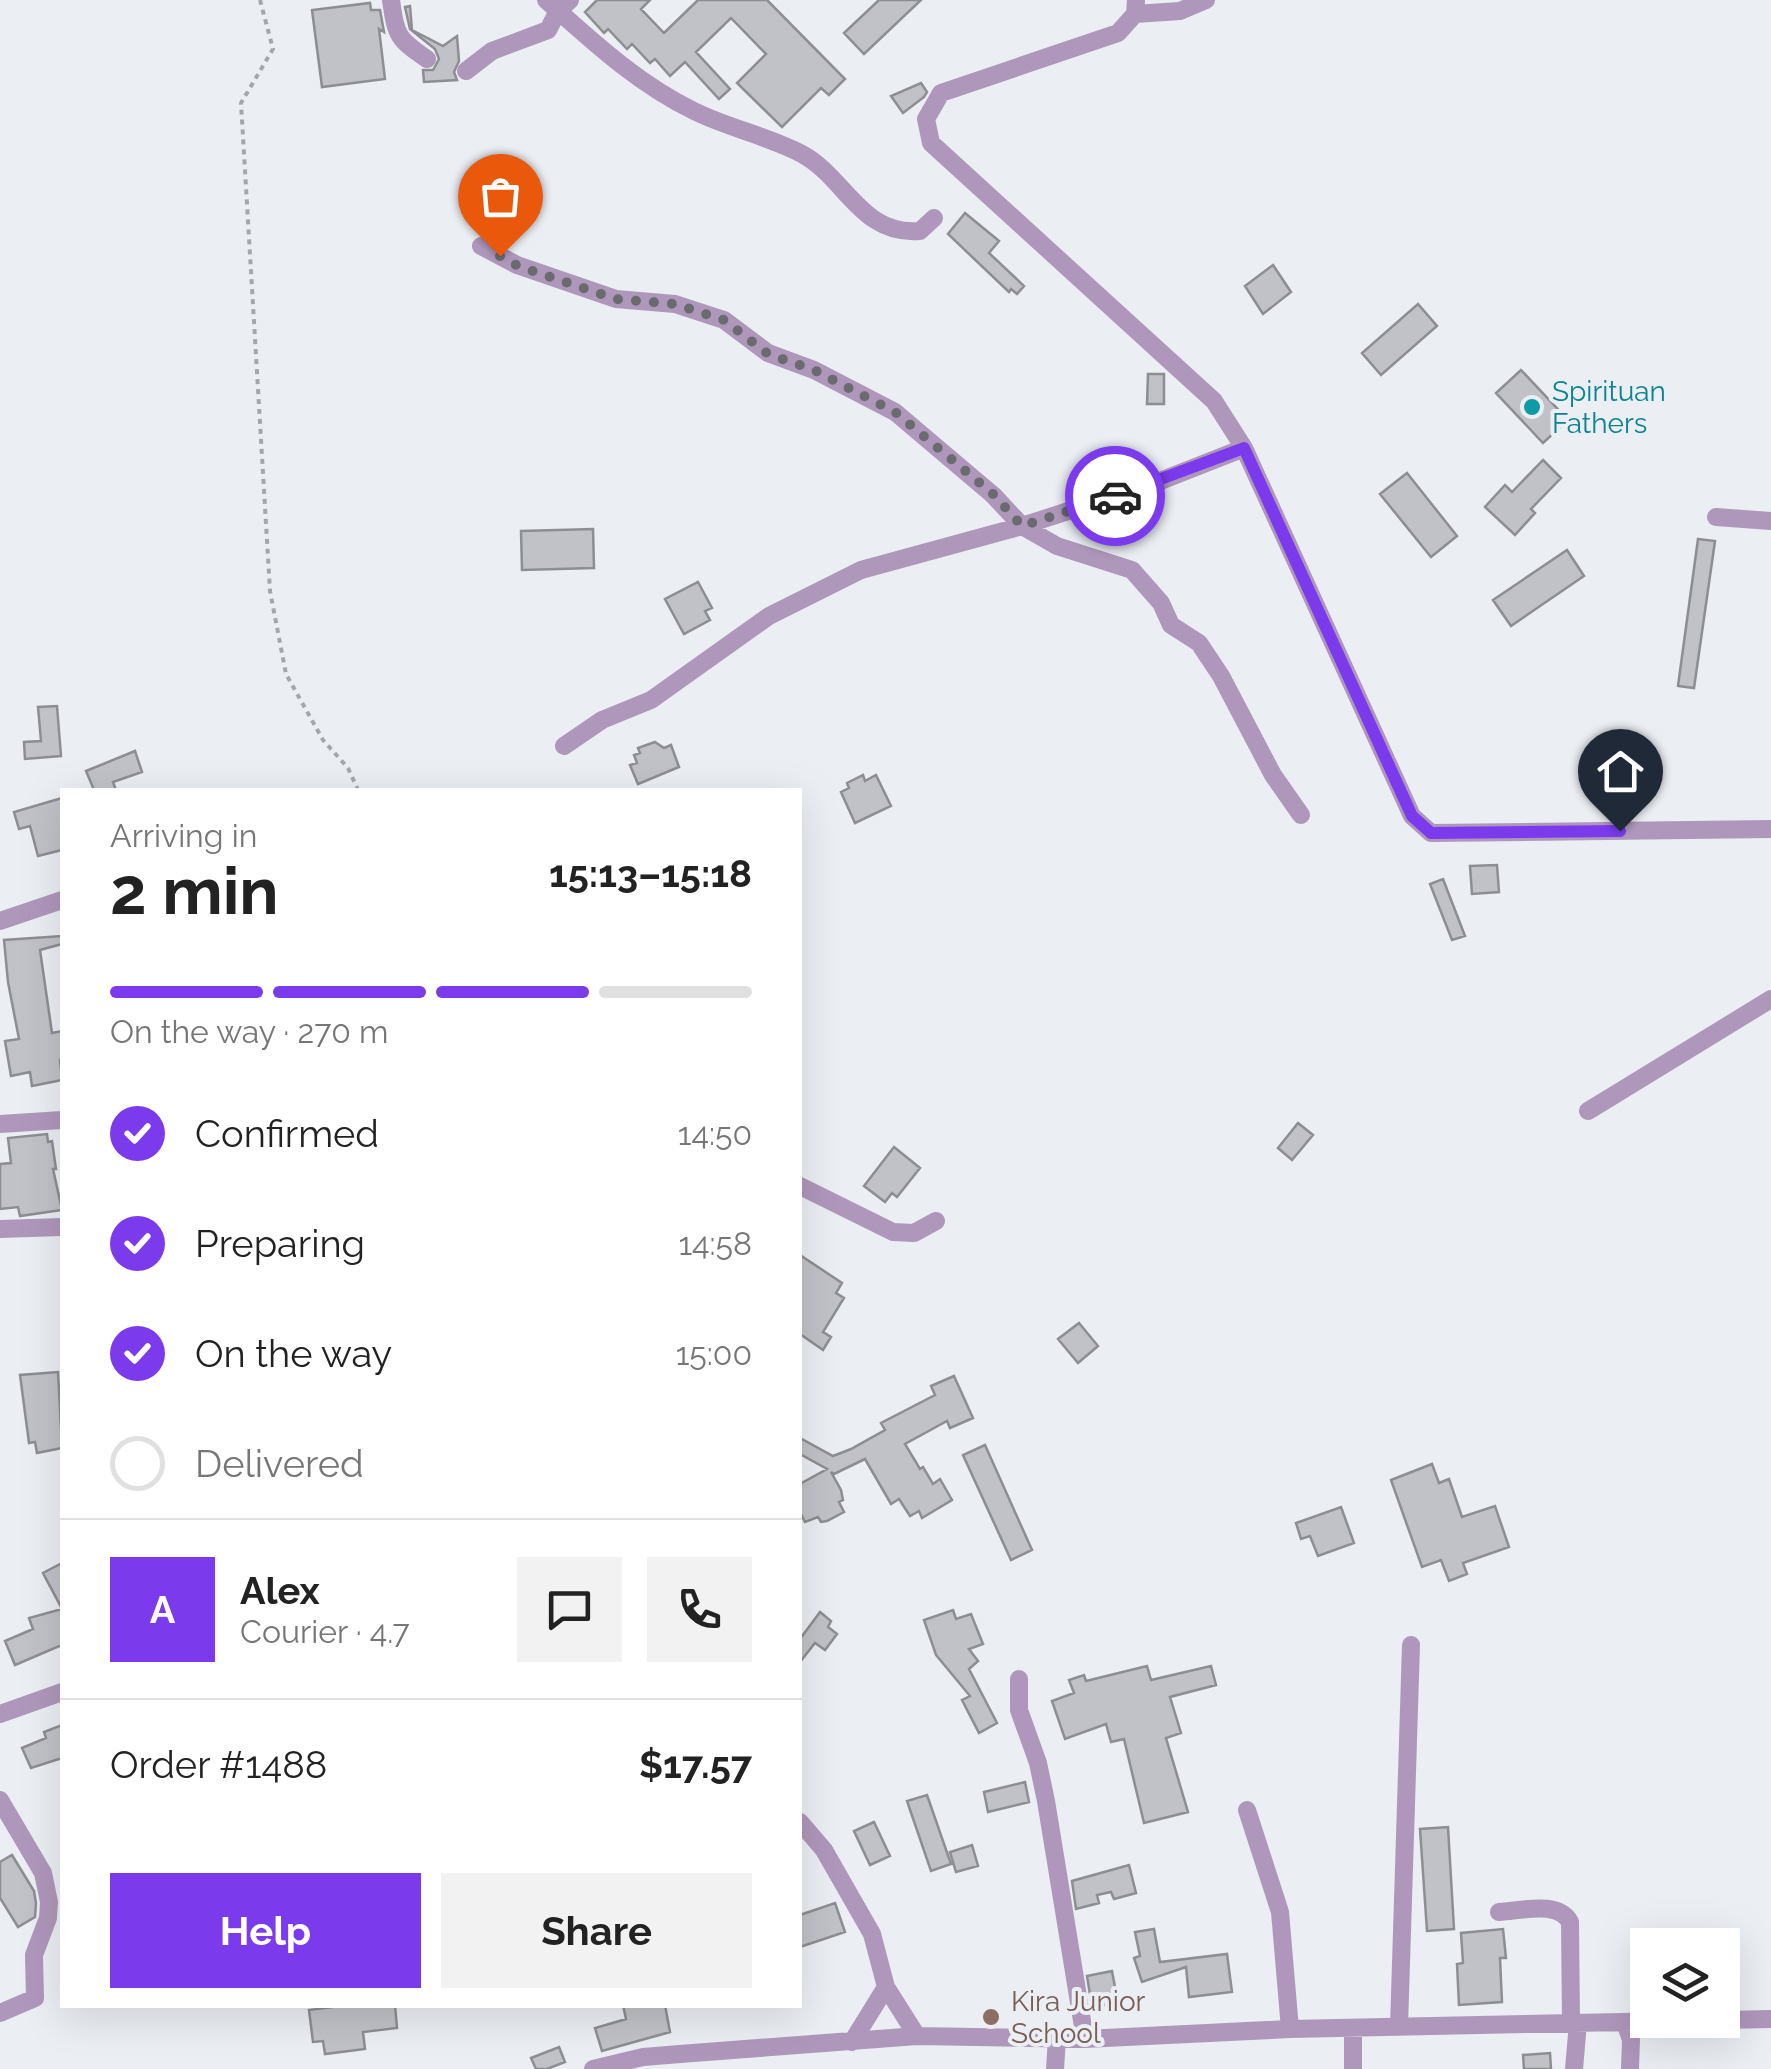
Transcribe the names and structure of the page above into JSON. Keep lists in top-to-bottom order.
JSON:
{
  "places": ["Spirituan Fathers", "Kira Junior School"],
  "page": {
    "heading": ["2 min", "Arriving in", "15:13–15:18"],
    "panel": [
      "Alex",
      "Courier · 4.7",
      "Order #1488",
      "$17.57"
    ],
    "bar": "On the way · 270 m",
    "list": [
      ["Confirmed", "14:50"],
      ["Preparing", "14:58"],
      ["On the way", "15:00"],
      "Delivered"
    ],
    "round": "A",
    "buttons": ["Help", "Share"]
  }
}
